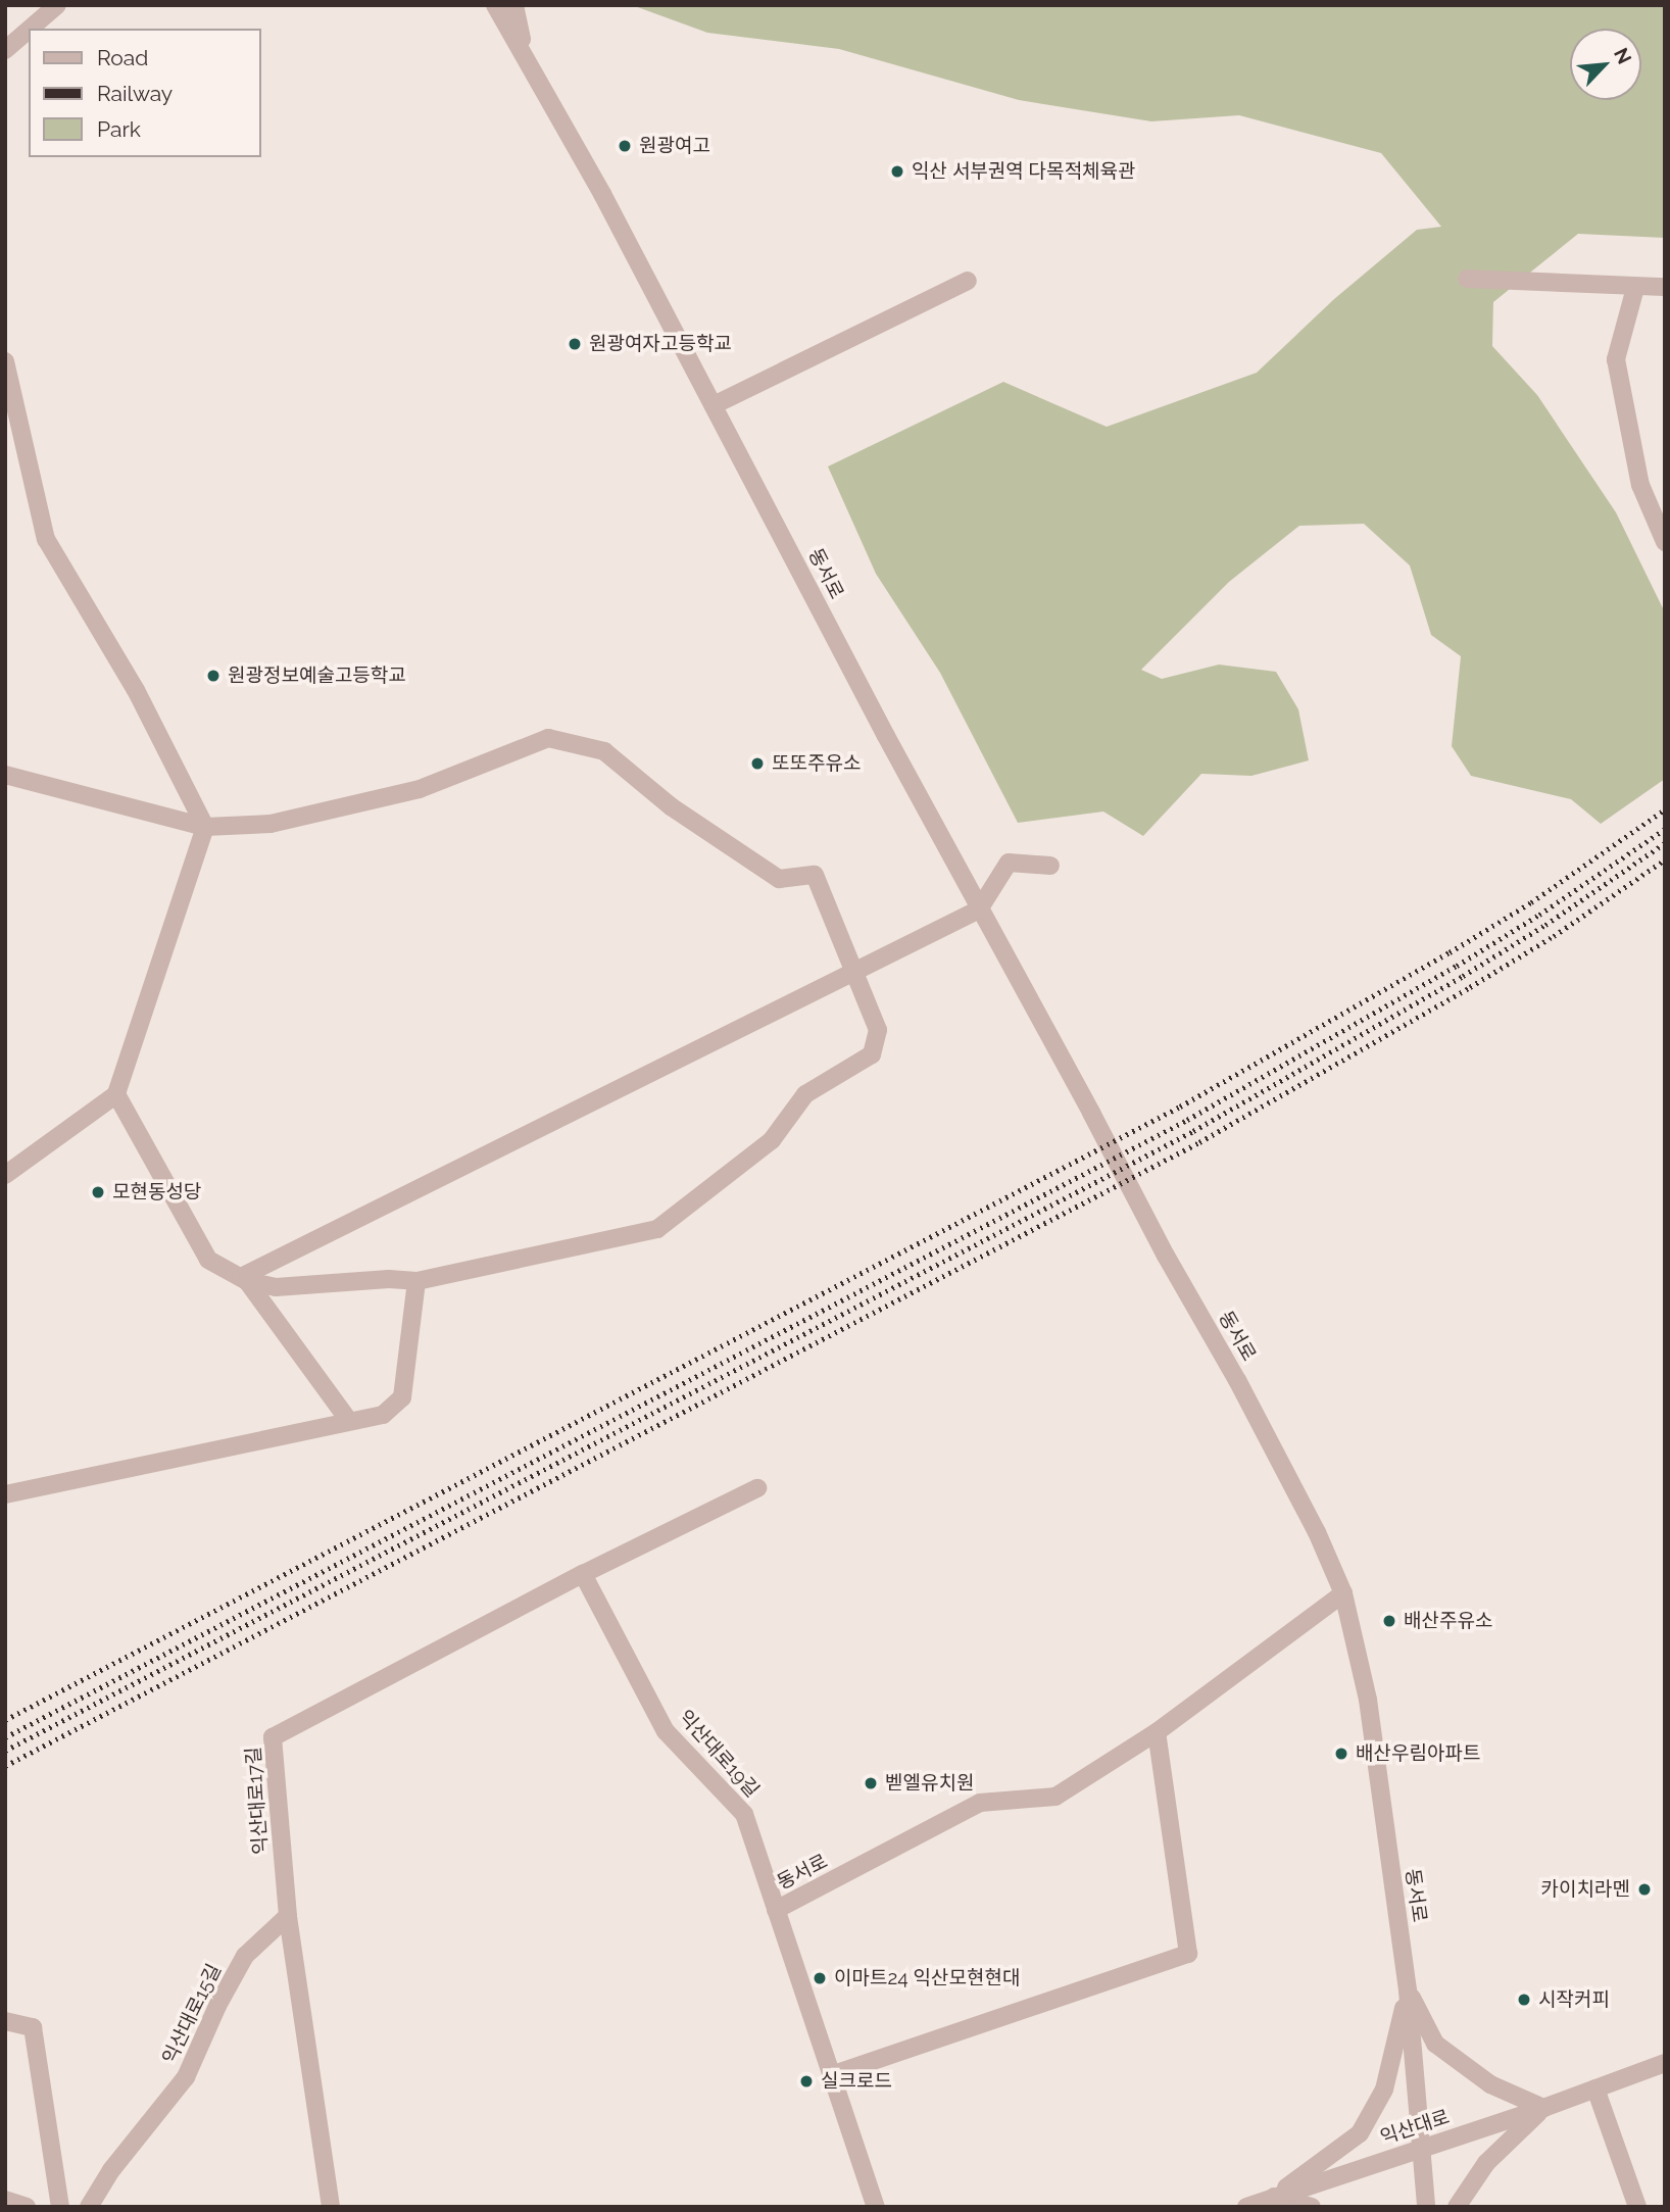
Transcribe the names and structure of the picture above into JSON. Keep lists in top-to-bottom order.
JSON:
{
  "streets": {
    "street": [
      "동서로",
      "익산대로19길",
      "익산대로17길",
      "익산대로15길",
      "익산대로"
    ]
  },
  "crossings": [
    ["동서로", "익산대로19길"],
    ["동서로", "익산대로"],
    ["익산대로19길", "익산대로17길"],
    ["익산대로17길", "익산대로15길"]
  ],
  "places": [
    "원광여고",
    "익산 서부권역 다목적체육관",
    "원광여자고등학교",
    "원광정보예술고등학교",
    "또또주유소",
    "모현동성당",
    "배산주유소",
    "배산우림아파트",
    "벧엘유치원",
    "카이치라멘",
    "이마트24 익산모현현대",
    "시작커피",
    "실크로드"
  ],
  "legend": ["Road", "Railway", "Park"],
  "north": "top right"
}
